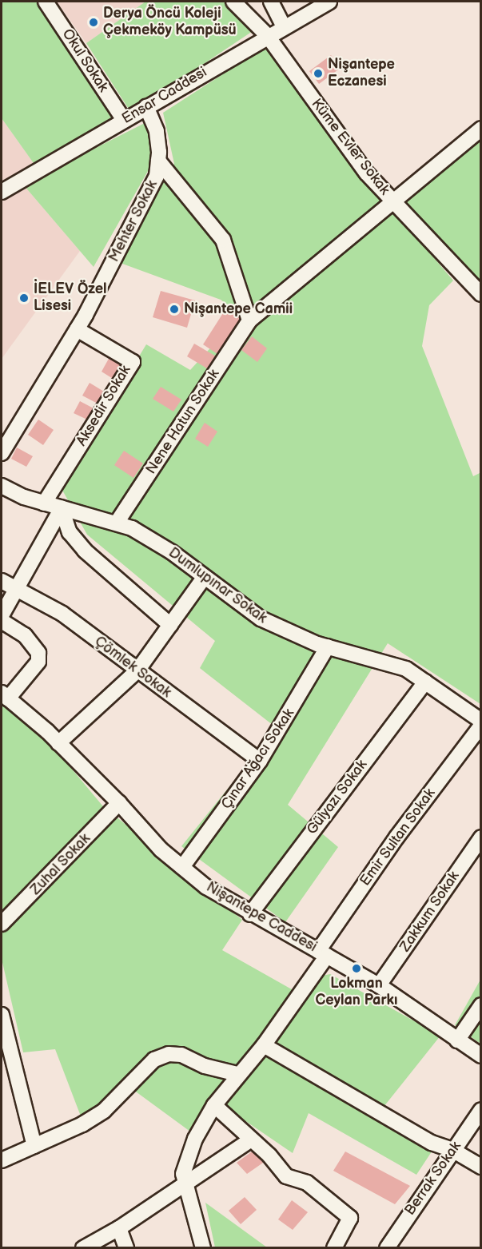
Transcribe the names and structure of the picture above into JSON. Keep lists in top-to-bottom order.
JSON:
{
  "streets": {
    "street": [
      "Okul Sokak",
      "Ensar Caddesi",
      "Küme Evler Sokak",
      "Mehter Sokak",
      "Aksedir Sokak",
      "Nene Hatun Sokak",
      "Dumlupınar Sokak",
      "Çömlek Sokak",
      "Çınar Ağacı Sokak",
      "Gülyazı Sokak",
      "Emir Sultan Sokak",
      "Zuhal Sokak",
      "Zakkum Sokak",
      "Nişantepe Caddesi",
      "Berrak Sokak"
    ]
  },
  "crossings": [
    ["Okul Sokak", "Ensar Caddesi"],
    ["Ensar Caddesi", "Küme Evler Sokak"],
    ["Ensar Caddesi", "Mehter Sokak"],
    ["Küme Evler Sokak", "Nene Hatun Sokak"],
    ["Mehter Sokak", "Aksedir Sokak"],
    ["Aksedir Sokak", "Dumlupınar Sokak"],
    ["Nene Hatun Sokak", "Dumlupınar Sokak"],
    ["Dumlupınar Sokak", "Çınar Ağacı Sokak"],
    ["Dumlupınar Sokak", "Gülyazı Sokak"],
    ["Çömlek Sokak", "Çınar Ağacı Sokak"],
    ["Çınar Ağacı Sokak", "Nişantepe Caddesi"],
    ["Gülyazı Sokak", "Nişantepe Caddesi"],
    ["Emir Sultan Sokak", "Nişantepe Caddesi"],
    ["Zuhal Sokak", "Nişantepe Caddesi"],
    ["Zakkum Sokak", "Nişantepe Caddesi"]
  ],
  "places": [
    "Derya Öncü Koleji Çekmeköy Kampüsü",
    "Nişantepe Eczanesi",
    "İELEV Özel Lisesi",
    "Nişantepe Camii",
    "Lokman Ceylan Parkı"
  ]
}
